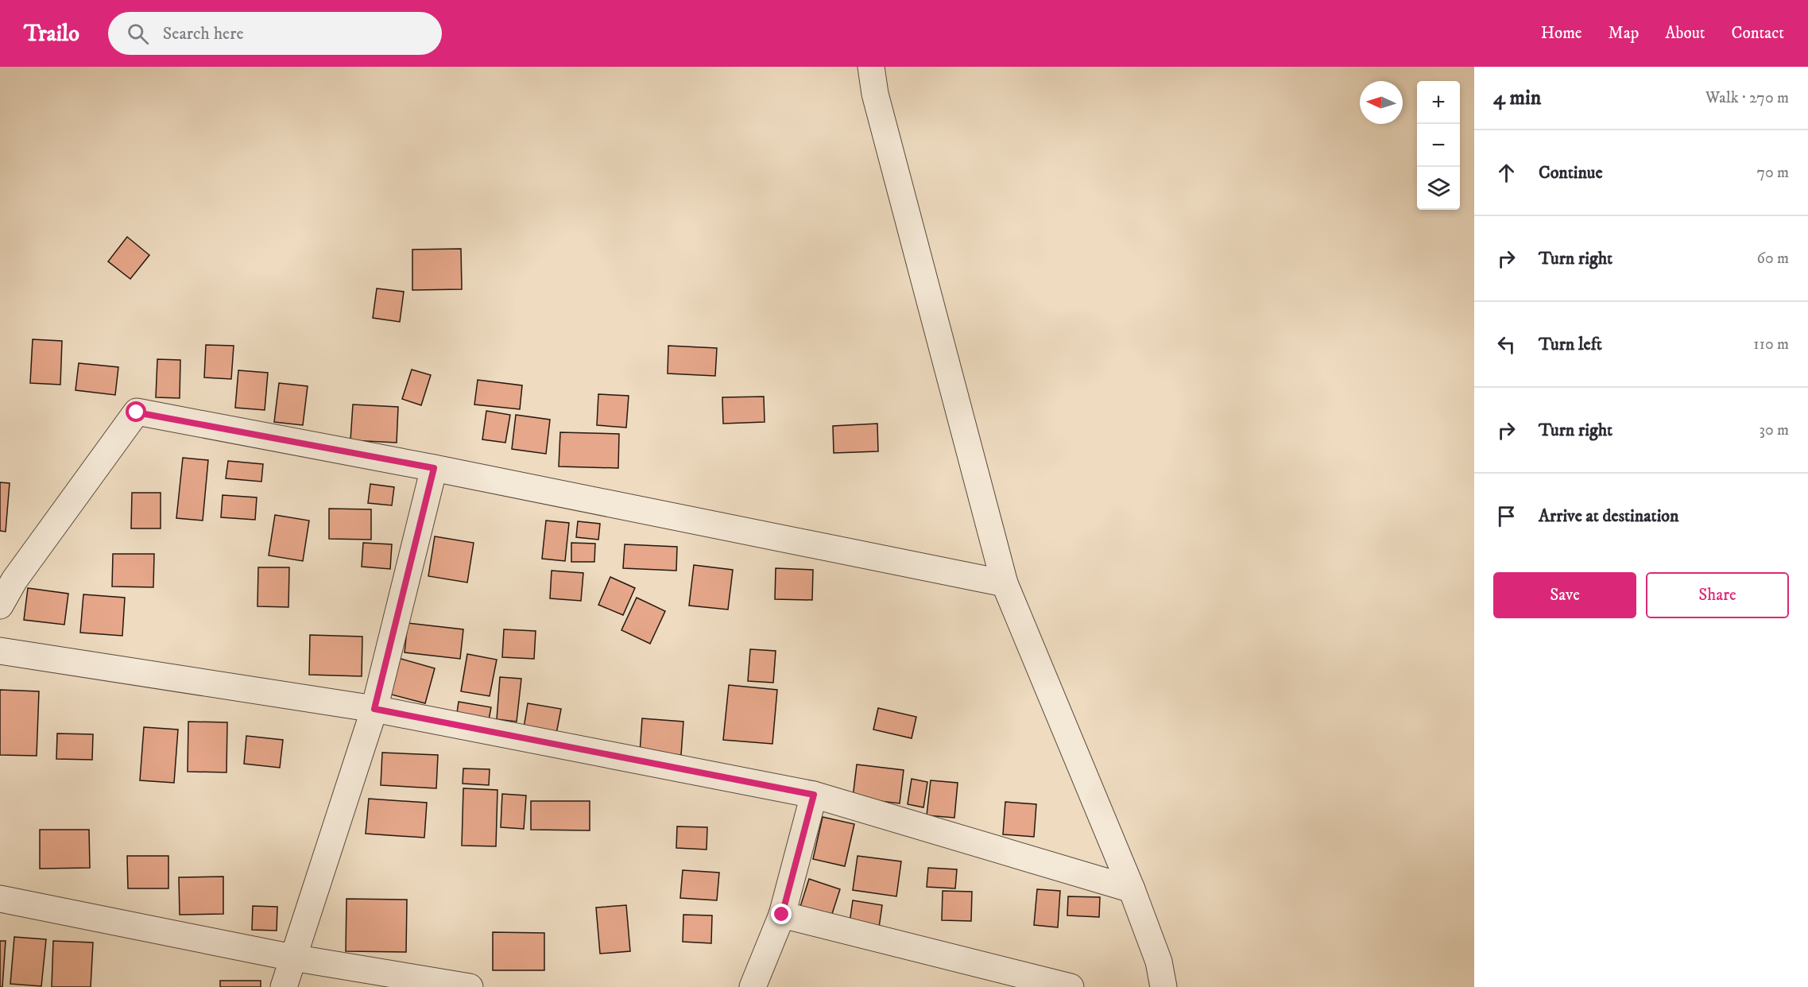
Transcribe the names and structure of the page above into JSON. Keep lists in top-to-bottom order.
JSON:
{
  "north": "left",
  "page": {
    "header": "Trailo",
    "search": "Search here",
    "nav": [
      "Home",
      "Map",
      "About",
      "Contact"
    ],
    "heading": ["4 min", "Walk · 270 m"],
    "map_buttons": ["+", "−"],
    "list": [
      ["Continue", "70 m"],
      ["Turn right", "60 m"],
      ["Turn left", "110 m"],
      ["Turn right", "30 m"],
      "Arrive at destination"
    ],
    "buttons": ["Save", "Share"]
  }
}
